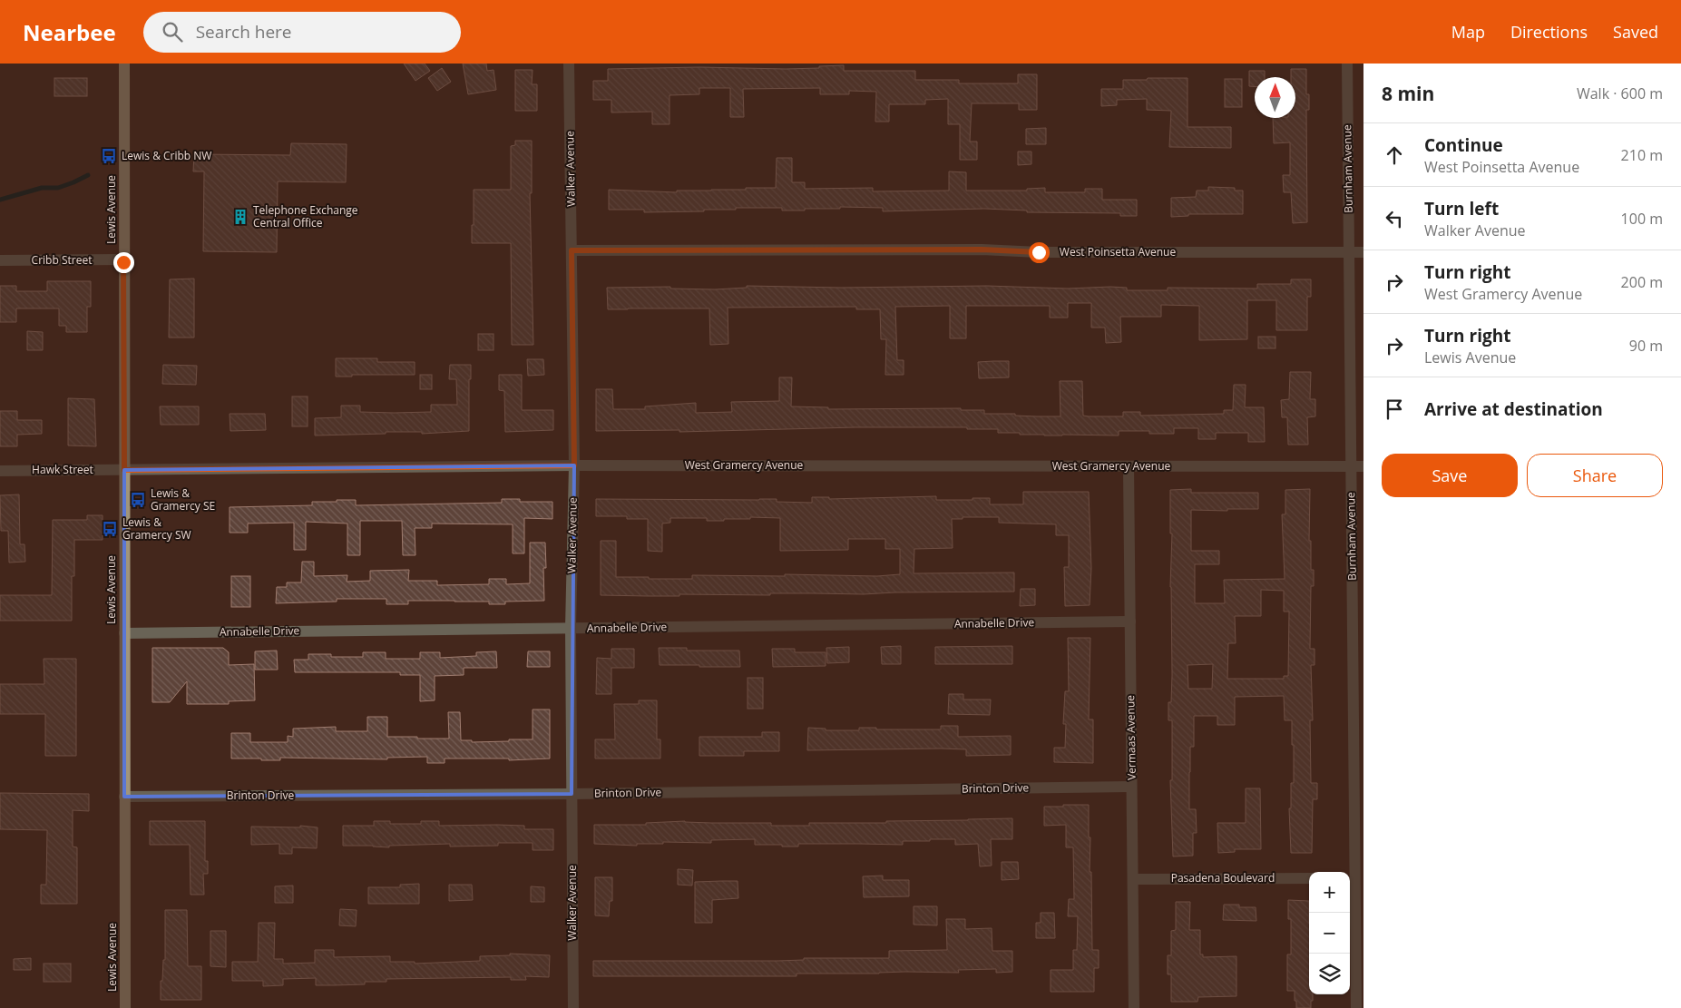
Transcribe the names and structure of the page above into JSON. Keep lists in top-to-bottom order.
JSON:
{
  "streets": {
    "main road": ["Lewis Avenue"],
    "street": [
      "Walker Avenue",
      "Burnham Avenue",
      "West Poinsetta Avenue",
      "Cribb Street",
      "West Gramercy Avenue",
      "Hawk Street",
      "Annabelle Drive",
      "Vermaas Avenue",
      "Brinton Drive",
      "Pasadena Boulevard"
    ]
  },
  "crossings": [
    ["Walker Avenue", "West Poinsetta Avenue"],
    ["Walker Avenue", "West Gramercy Avenue"],
    ["Walker Avenue", "Annabelle Drive"],
    ["Walker Avenue", "Brinton Drive"],
    ["Burnham Avenue", "West Poinsetta Avenue"],
    ["Burnham Avenue", "West Gramercy Avenue"],
    ["Lewis Avenue", "Cribb Street"],
    ["Lewis Avenue", "West Gramercy Avenue"],
    ["Lewis Avenue", "Hawk Street"],
    ["Lewis Avenue", "Annabelle Drive"],
    ["Lewis Avenue", "Brinton Drive"],
    ["West Gramercy Avenue", "Hawk Street"],
    ["West Gramercy Avenue", "Vermaas Avenue"],
    ["Annabelle Drive", "Vermaas Avenue"],
    ["Vermaas Avenue", "Brinton Drive"],
    ["Vermaas Avenue", "Pasadena Boulevard"]
  ],
  "places": {
    "bus stop": ["Lewis & Cribb NW", "Lewis & Gramercy SE", "Lewis & Gramercy SW"],
    "building": ["Telephone Exchange Central Office"]
  },
  "north": "top",
  "page": {
    "header": "Nearbee",
    "search": "Search here",
    "nav": ["Map", "Directions", "Saved"],
    "heading": ["8 min", "Walk · 600 m"],
    "list": [
      ["Continue", "West Poinsetta Avenue", "210 m"],
      ["Turn left", "Walker Avenue", "100 m"],
      ["Turn right", "West Gramercy Avenue", "200 m"],
      ["Turn right", "Lewis Avenue", "90 m"],
      "Arrive at destination"
    ],
    "buttons": ["Save", "Share"],
    "map_buttons": ["+", "−"]
  }
}
